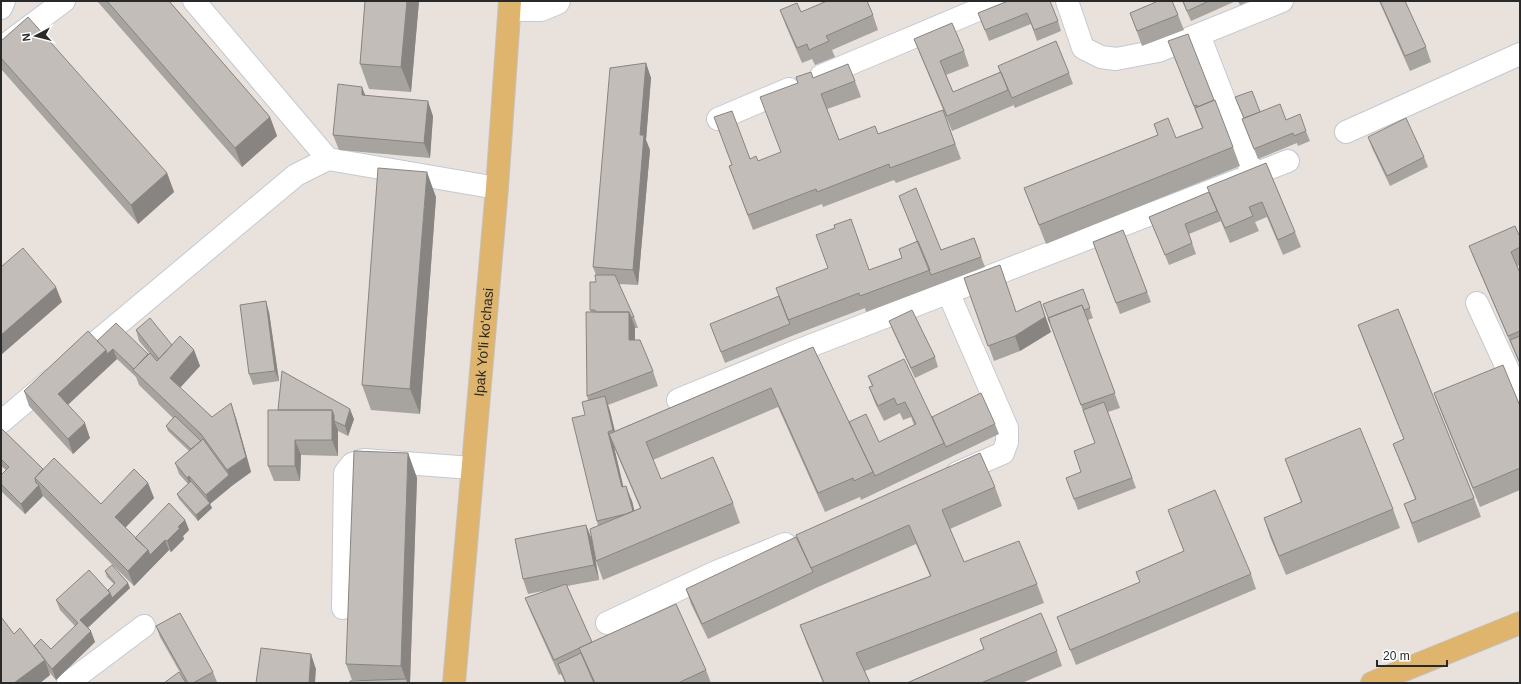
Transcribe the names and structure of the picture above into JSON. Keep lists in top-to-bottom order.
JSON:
{
  "streets": {
    "main road": ["Ipak Yo'li ko'chasi"]
  },
  "scale_bar": "20 m",
  "north": "left"
}
